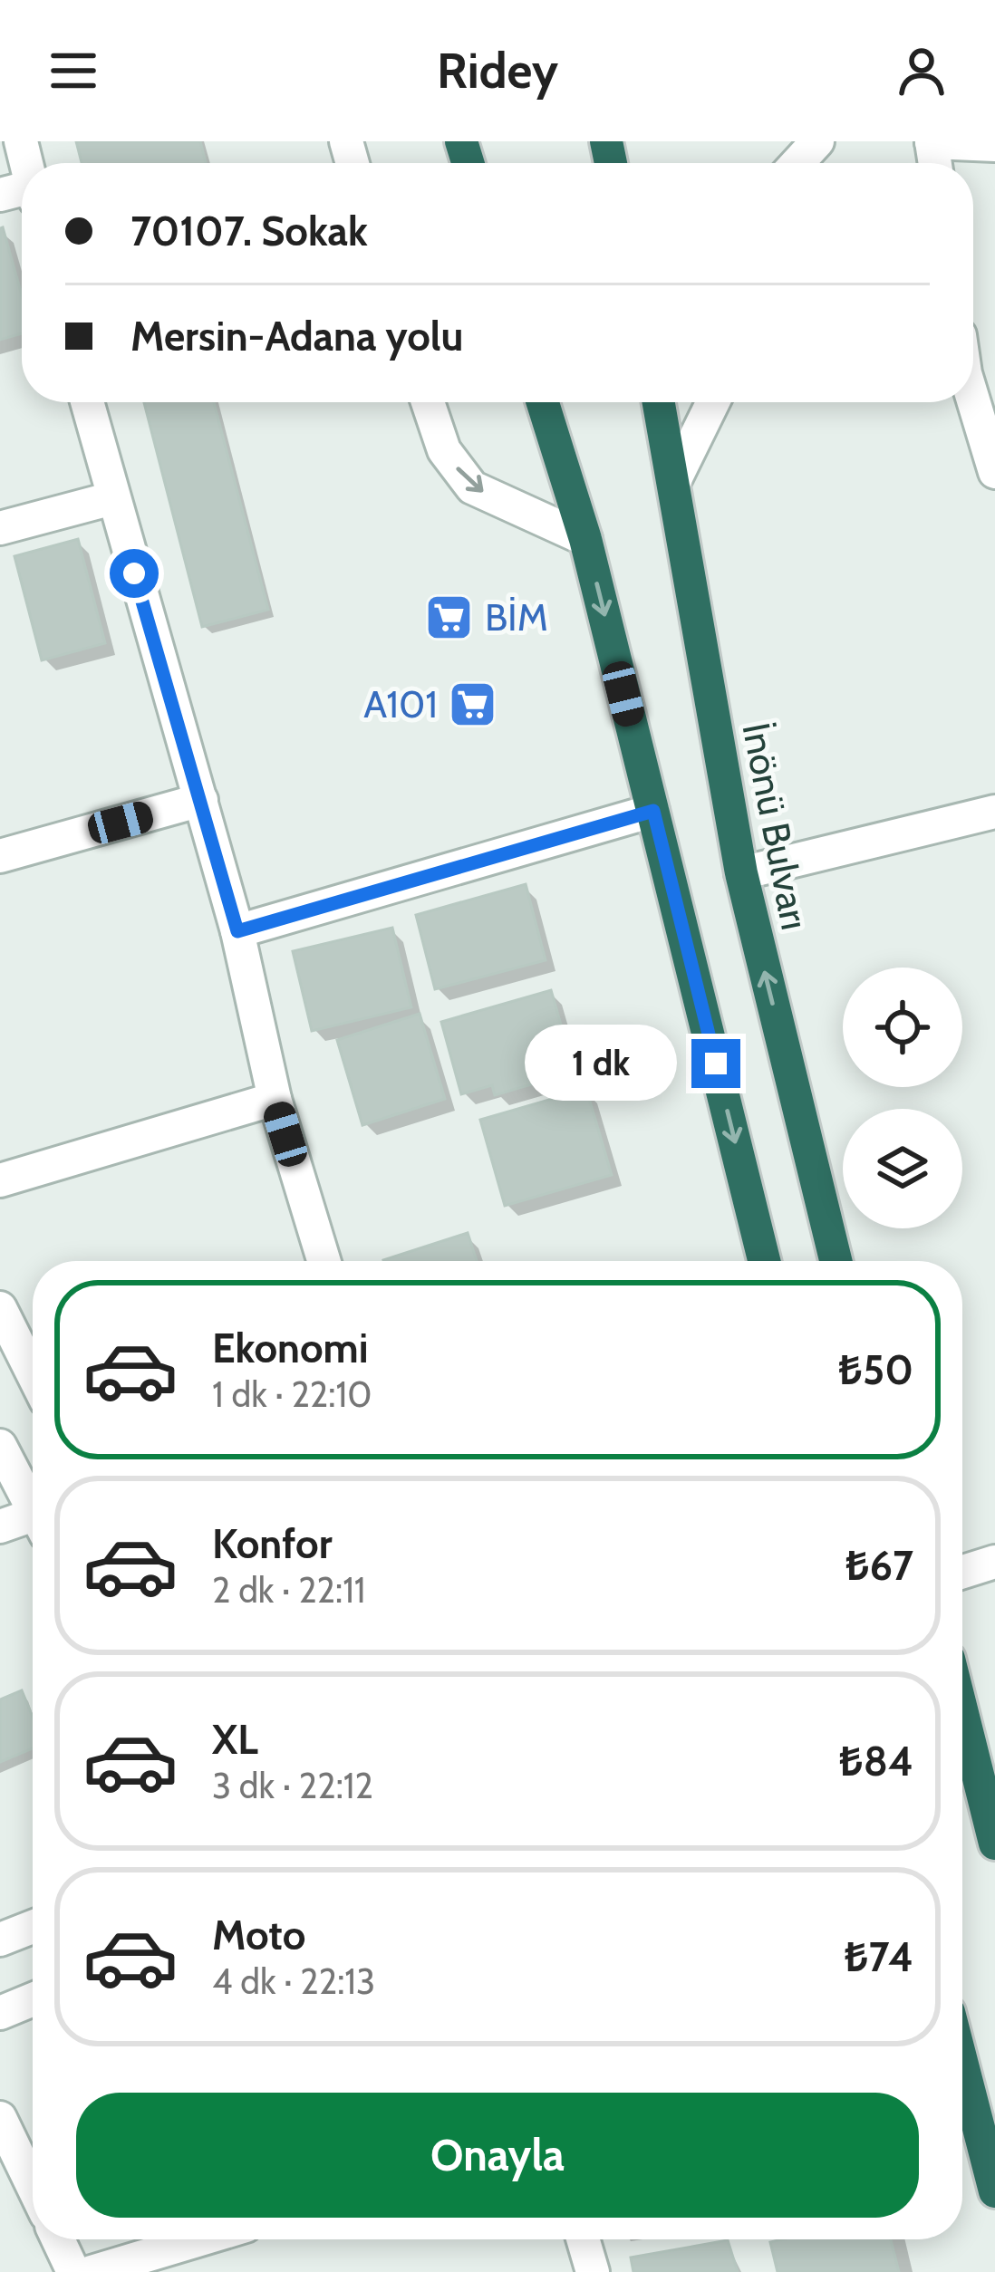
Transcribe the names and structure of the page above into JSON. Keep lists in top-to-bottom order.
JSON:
{
  "streets": {
    "highway": ["İnönü Bulvarı"]
  },
  "places": {
    "supermarket": ["BİM", "A101"]
  },
  "page": {
    "header": "Ridey",
    "banner": ["70107. Sokak", "Mersin-Adana yolu"],
    "bubble": "1 dk",
    "list": [
      {
        "name": "Ekonomi",
        "note": "1 dk · 22:10",
        "value": "₺50"
      },
      {
        "name": "Konfor",
        "note": "2 dk · 22:11",
        "value": "₺67"
      },
      {
        "name": "XL",
        "note": "3 dk · 22:12",
        "value": "₺84"
      },
      {
        "name": "Moto",
        "note": "4 dk · 22:13",
        "value": "₺74"
      }
    ],
    "buttons": "Onayla"
  }
}
